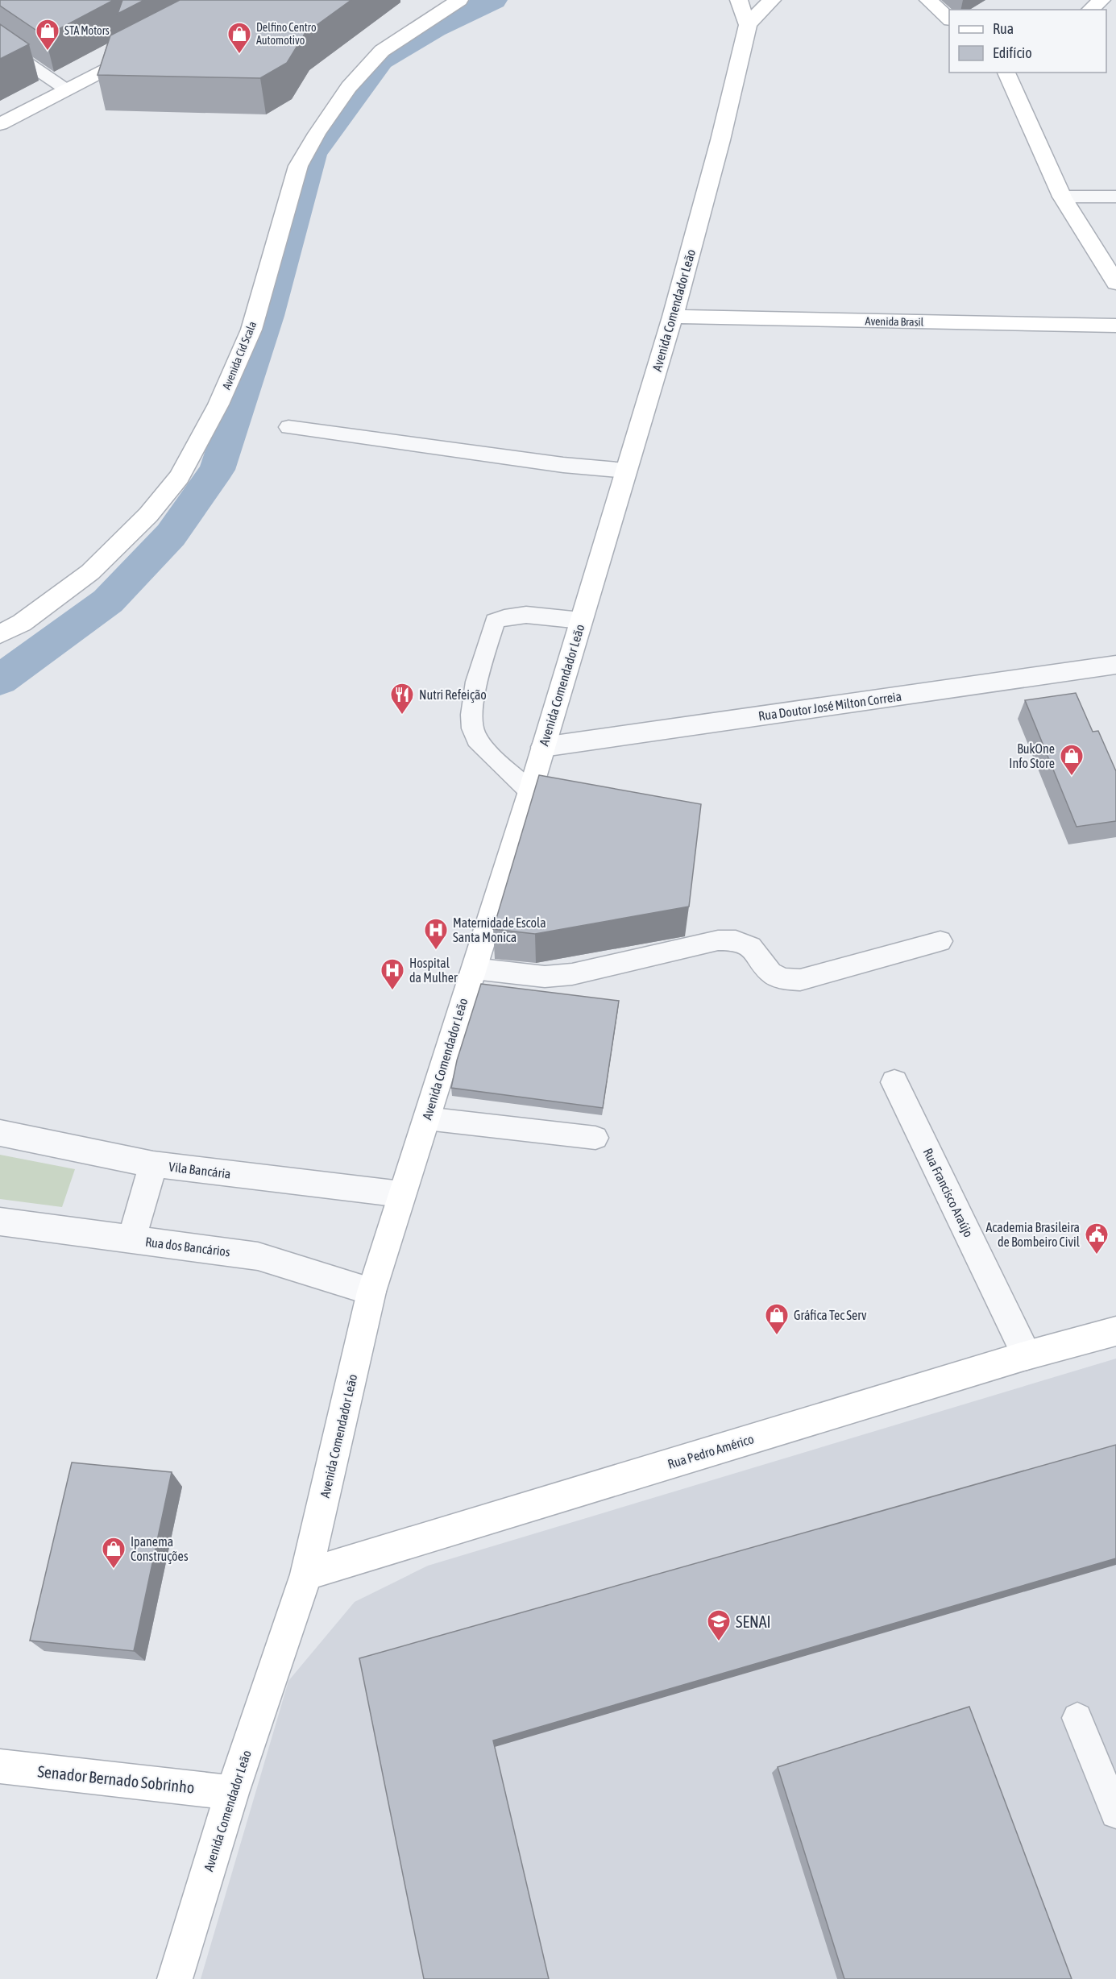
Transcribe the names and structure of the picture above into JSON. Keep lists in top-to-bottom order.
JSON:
{
  "streets": {
    "street": [
      "Avenida Comendador Leão",
      "Avenida Brasil",
      "Avenida Cid Scala",
      "Rua Doutor José Milton Correia",
      "Vila Bancária",
      "Rua Francisco Araújo",
      "Rua dos Bancários",
      "Rua Pedro Américo",
      "Senador Bernado Sobrinho"
    ]
  },
  "crossings": [
    ["Avenida Comendador Leão", "Avenida Brasil"],
    ["Avenida Comendador Leão", "Rua Doutor José Milton Correia"],
    ["Avenida Comendador Leão", "Vila Bancária"],
    ["Avenida Comendador Leão", "Rua dos Bancários"],
    ["Avenida Comendador Leão", "Rua Pedro Américo"],
    ["Avenida Comendador Leão", "Senador Bernado Sobrinho"],
    ["Rua Francisco Araújo", "Rua Pedro Américo"]
  ],
  "places": {
    "shop": [
      "STA Motors",
      "Delfino Centro Automotivo",
      "BukOne Info Store",
      "Gráfica Tec Serv",
      "Ipanema Construções"
    ],
    "restaurant": ["Nutri Refeição"],
    "hospital": ["Maternidade Escola Santa Monica", "Hospital da Mulher"],
    "public building": ["Academia Brasileira de Bombeiro Civil"],
    "school or university": ["SENAI"]
  },
  "legend": ["Rua", "Edifício"]
}
